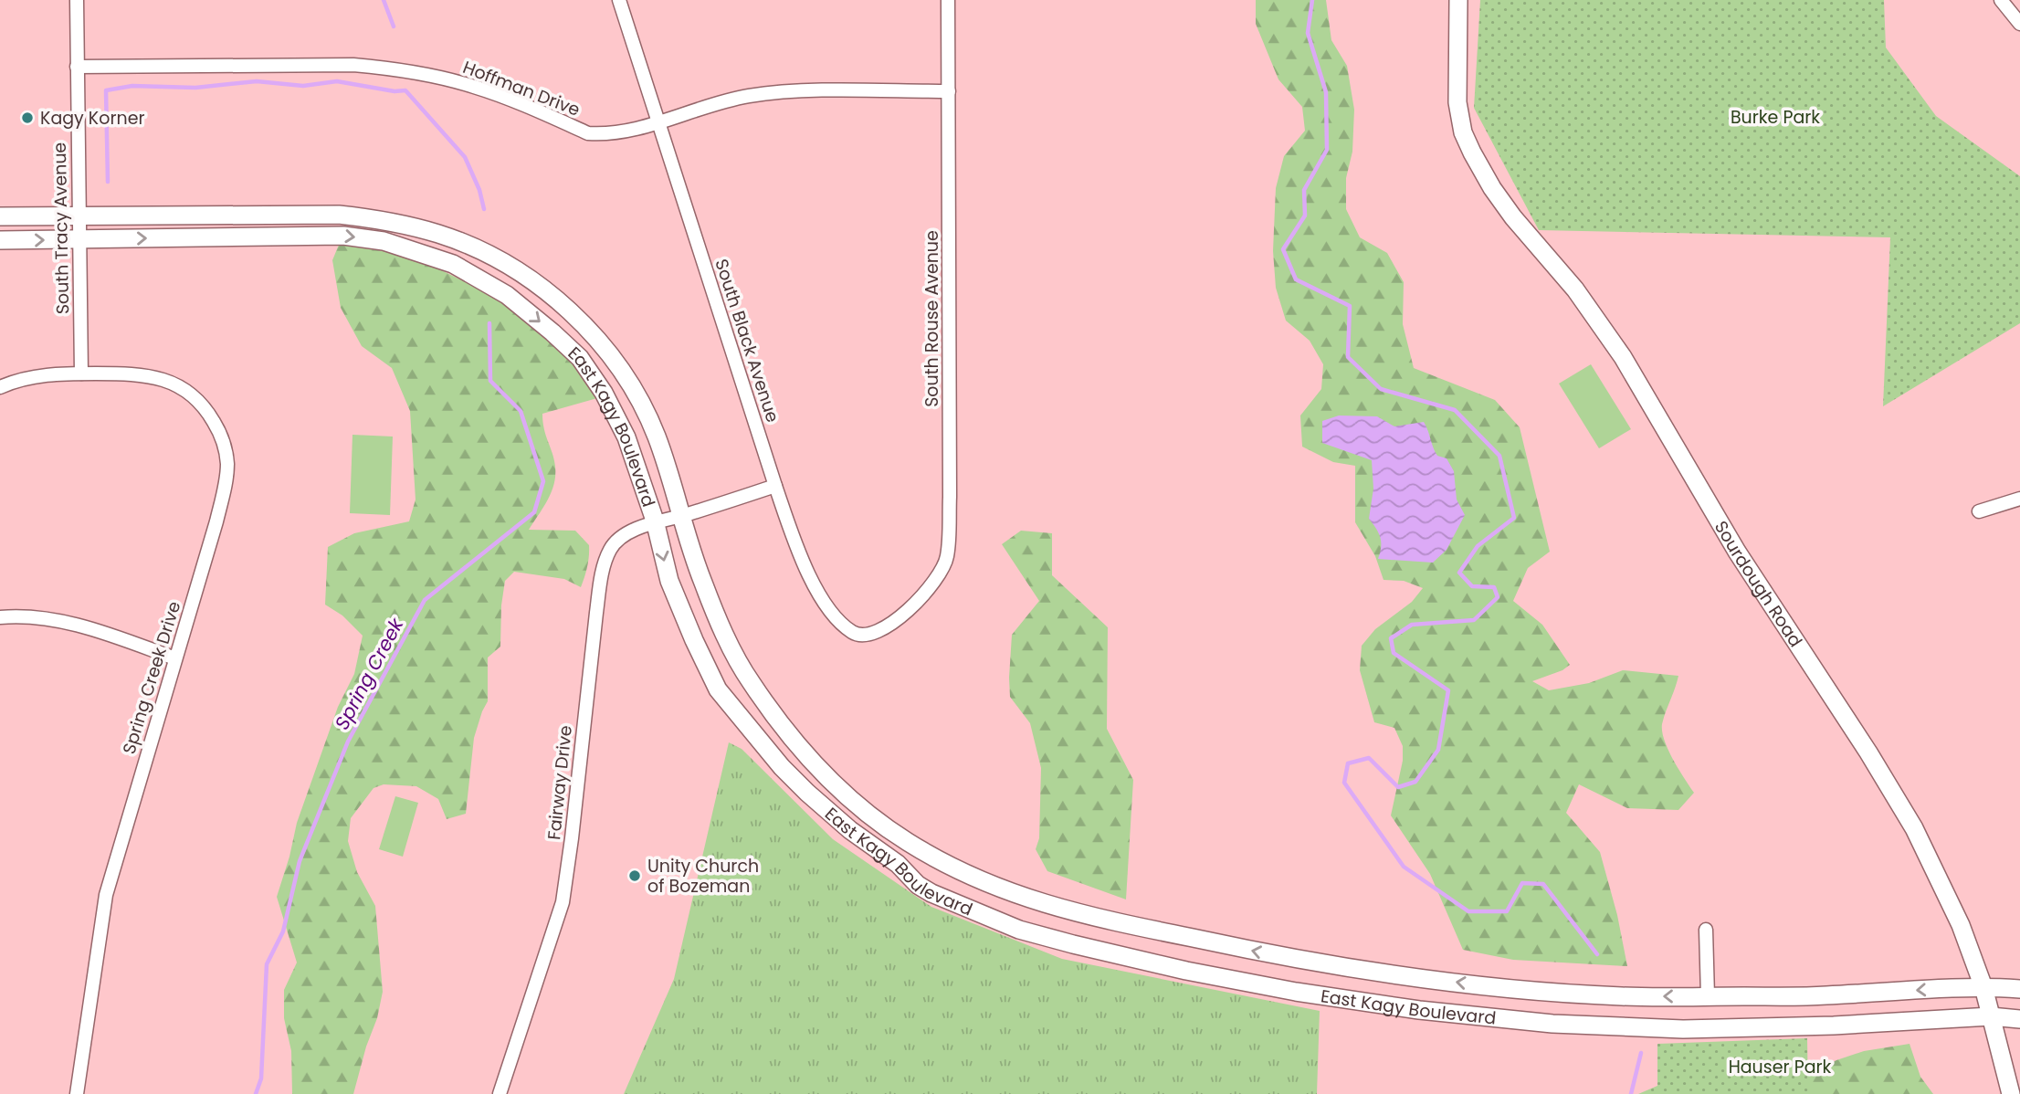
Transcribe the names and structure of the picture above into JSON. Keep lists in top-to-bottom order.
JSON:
{
  "streets": {
    "main road": ["East Kagy Boulevard", "Sourdough Road"],
    "street": [
      "Hoffman Drive",
      "South Tracy Avenue",
      "South Rouse Avenue",
      "South Black Avenue",
      "Spring Creek Drive",
      "Fairway Drive"
    ]
  },
  "crossings": [
    ["Hoffman Drive", "South Tracy Avenue"],
    ["Hoffman Drive", "South Rouse Avenue"],
    ["Hoffman Drive", "South Black Avenue"],
    ["South Tracy Avenue", "East Kagy Boulevard"],
    ["South Tracy Avenue", "Spring Creek Drive"],
    ["South Rouse Avenue", "South Black Avenue"],
    ["South Black Avenue", "Fairway Drive"],
    ["East Kagy Boulevard", "Sourdough Road"],
    ["East Kagy Boulevard", "Fairway Drive"]
  ],
  "water": ["Spring Creek"],
  "parks": ["Burke Park", "Hauser Park"],
  "places": ["Kagy Korner", "Unity Church of Bozeman"]
}
